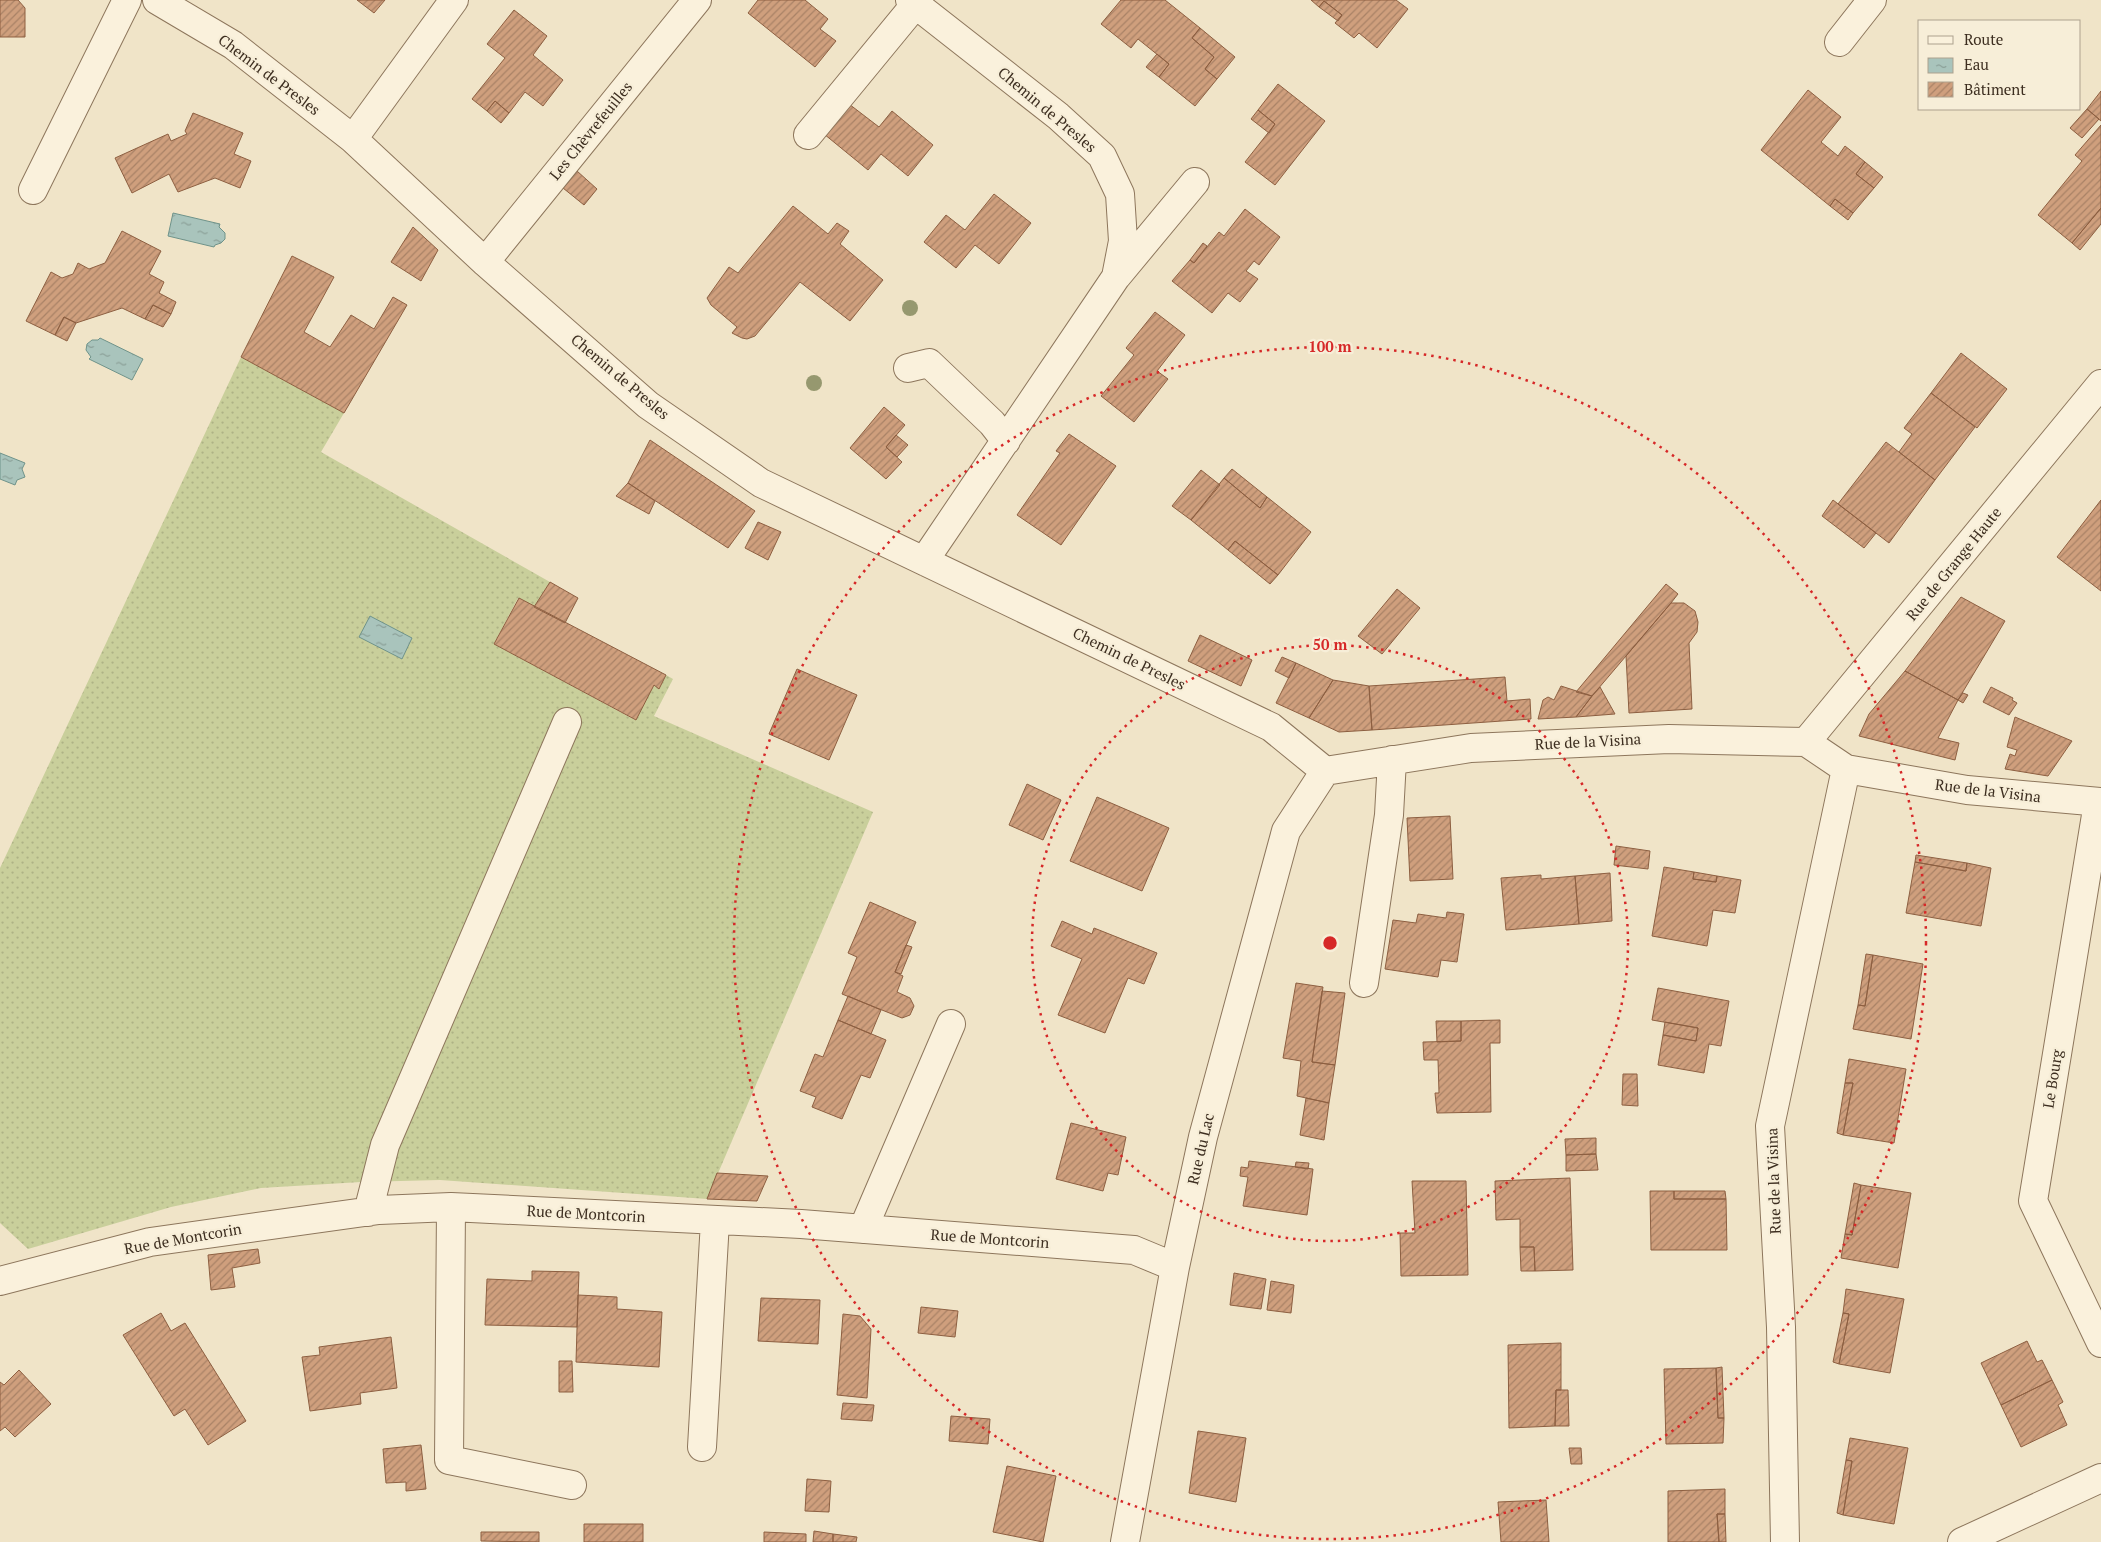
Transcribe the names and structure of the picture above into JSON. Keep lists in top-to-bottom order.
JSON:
{
  "streets": {
    "street": [
      "Chemin de Presles",
      "Les Chèvrefeuilles",
      "Rue de Grange Haute",
      "Rue de la Visina",
      "Le Bourg",
      "Rue du Lac",
      "Rue de Montcorin"
    ]
  },
  "crossings": [
    ["Chemin de Presles", "Les Chèvrefeuilles"],
    ["Chemin de Presles", "Rue de la Visina"],
    ["Chemin de Presles", "Rue du Lac"],
    ["Rue de Grange Haute", "Rue de la Visina"],
    ["Rue de la Visina", "Le Bourg"],
    ["Rue de la Visina", "Rue du Lac"],
    ["Rue du Lac", "Rue de Montcorin"]
  ],
  "legend": ["Route", "Eau", "Bâtiment"],
  "rings": ["100 m", "50 m"]
}
